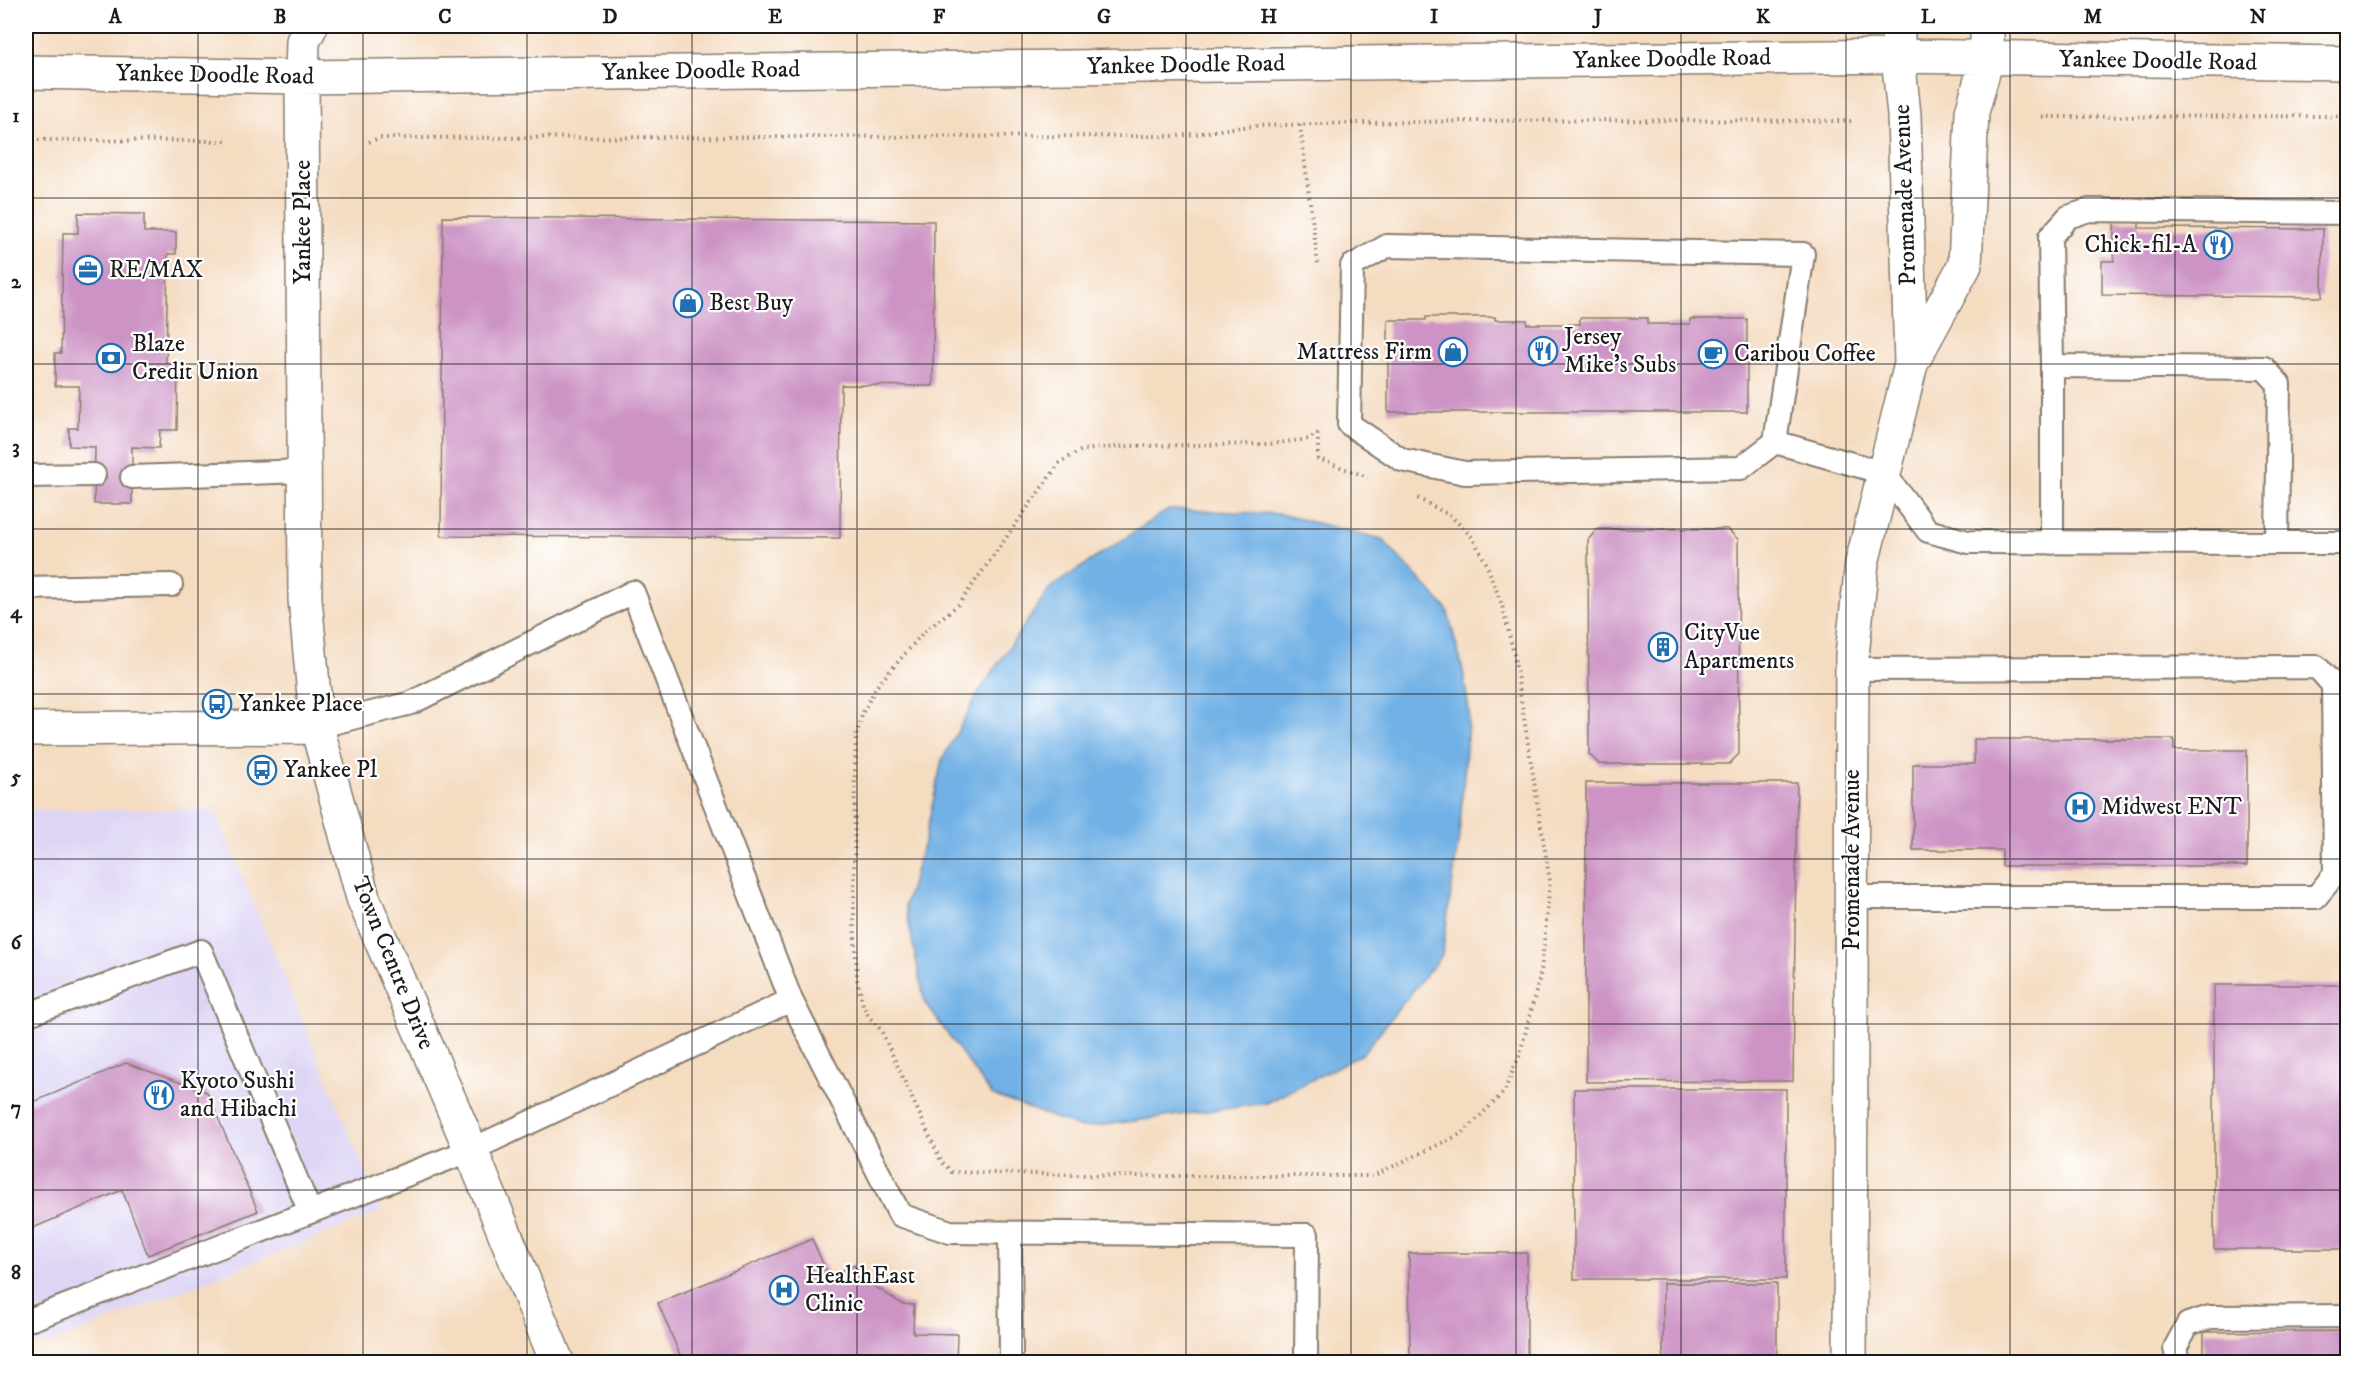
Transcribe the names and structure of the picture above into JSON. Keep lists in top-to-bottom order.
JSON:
{
  "streets": {
    "street": [
      "Yankee Doodle Road",
      "Promenade Avenue",
      "Yankee Place",
      "Town Centre Drive"
    ]
  },
  "crossings": [
    ["Yankee Doodle Road", "Promenade Avenue"],
    ["Yankee Doodle Road", "Yankee Place"],
    ["Yankee Place", "Town Centre Drive"]
  ],
  "places": {
    "restaurant": ["Chick-fil-A", "Jersey Mike's Subs", "Kyoto Sushi and Hibachi"],
    "office": ["RE/MAX"],
    "shop": ["Best Buy", "Mattress Firm"],
    "cafe": ["Caribou Coffee"],
    "bank": ["Blaze Credit Union"],
    "building": ["CityVue Apartments"],
    "bus stop": ["Yankee Place", "Yankee Pl"],
    "hospital": ["Midwest ENT", "HealthEast Clinic"]
  },
  "grid": {
    "columns": [
      "A",
      "B",
      "C",
      "D",
      "E",
      "F",
      "G",
      "H",
      "I",
      "J",
      "K",
      "L",
      "M",
      "N"
    ],
    "rows": [
      "1",
      "2",
      "3",
      "4",
      "5",
      "6",
      "7",
      "8"
    ]
  }
}
